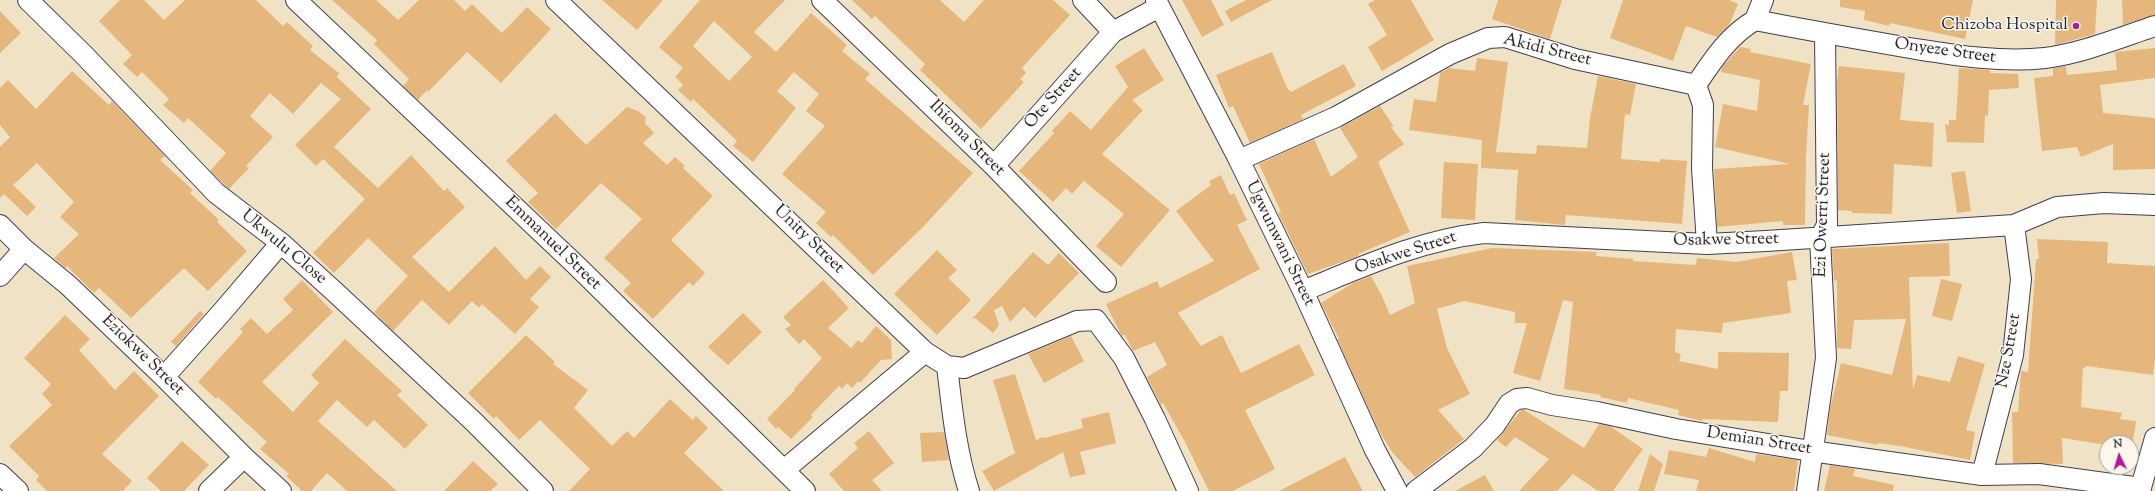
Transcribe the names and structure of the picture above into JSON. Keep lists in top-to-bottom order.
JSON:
{
  "streets": {
    "street": [
      "Akidi Street",
      "Onyeze Street",
      "Ote Street",
      "Ihioma Street",
      "Ezi Owerri Street",
      "Unity Street",
      "Osakwe Street",
      "Emmanuel Street",
      "Ugwunwani Street",
      "Ukwulu Close",
      "Nze Street",
      "Eziokwe Street",
      "Demian Street"
    ]
  },
  "crossings": [
    ["Akidi Street", "Ugwunwani Street"],
    ["Onyeze Street", "Ezi Owerri Street"],
    ["Ote Street", "Ihioma Street"],
    ["Ote Street", "Ugwunwani Street"],
    ["Ezi Owerri Street", "Osakwe Street"],
    ["Ezi Owerri Street", "Demian Street"],
    ["Osakwe Street", "Ugwunwani Street"],
    ["Osakwe Street", "Nze Street"],
    ["Nze Street", "Demian Street"]
  ],
  "places": ["Chizoba Hospital"],
  "north": "top"
}
